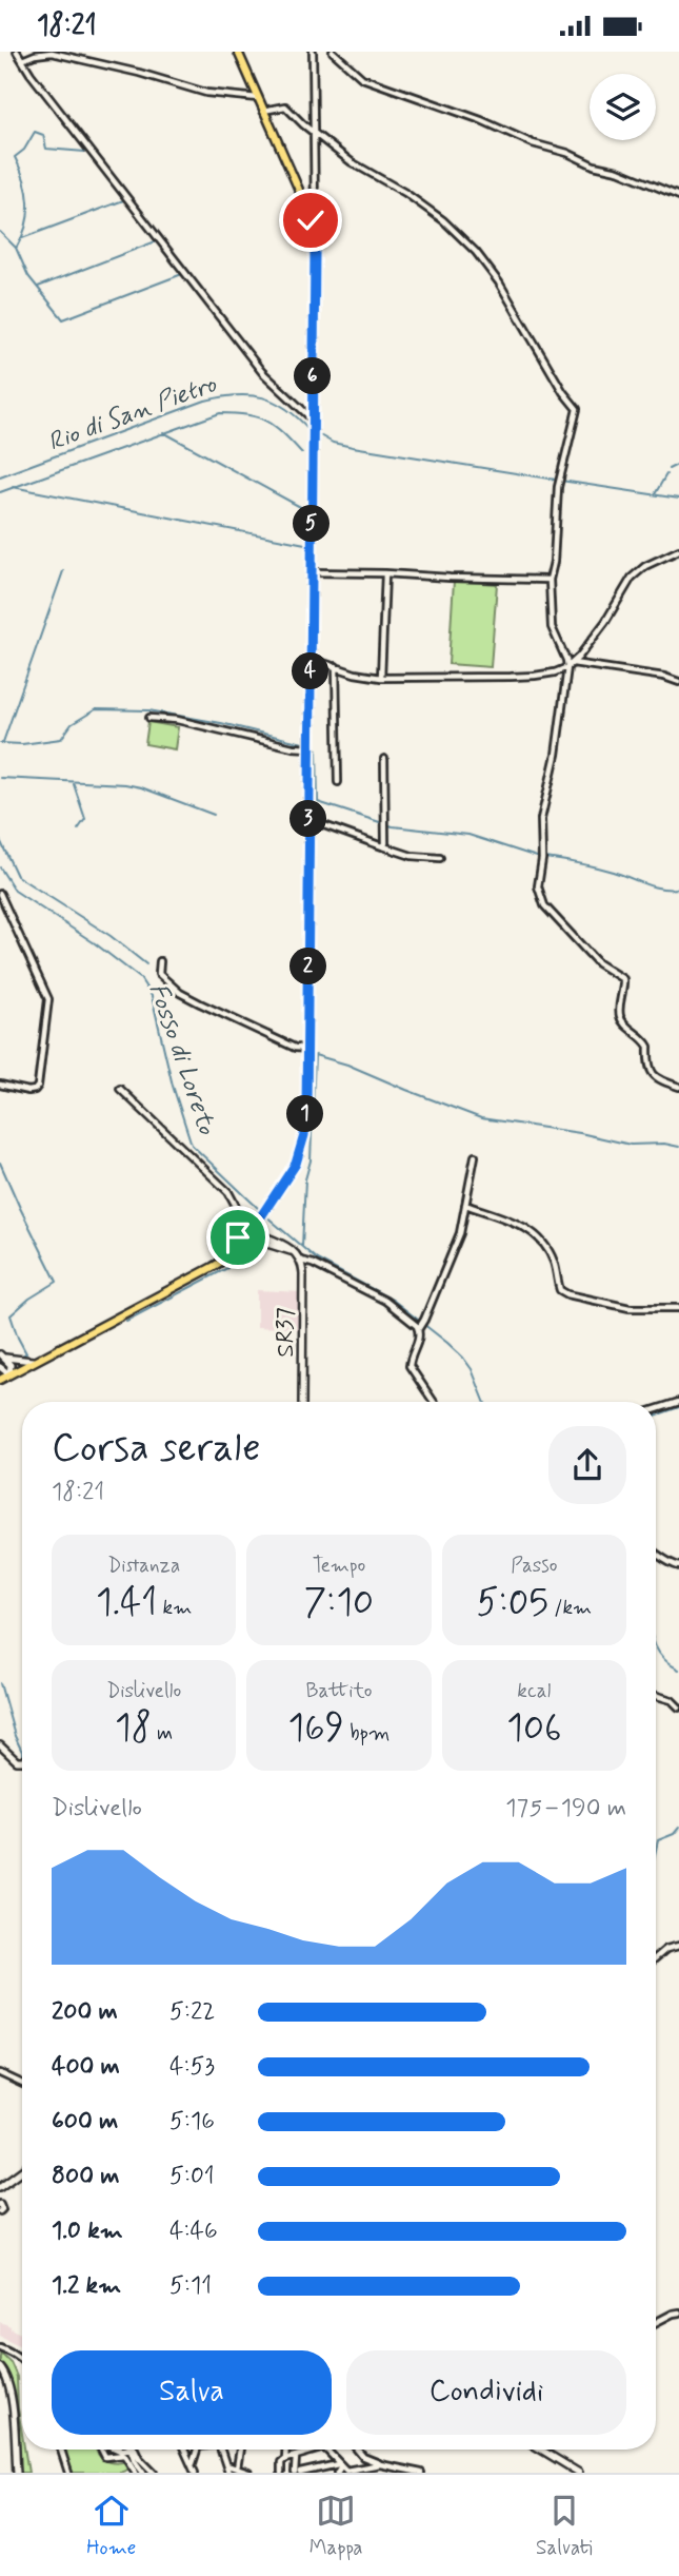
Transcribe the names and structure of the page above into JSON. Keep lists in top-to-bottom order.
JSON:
{
  "streets": {
    "street": ["SR37"]
  },
  "water": ["Rio di San Pietro", "Fosso di Loreto"],
  "page": {
    "status": "18:21",
    "pins": [
      "6",
      "5",
      "4",
      "3",
      "2",
      "1"
    ],
    "heading": ["Corsa serale", "18:21"],
    "stats": [
      ["Distanza", "1.41 km"],
      ["Tempo", "7:10"],
      ["Passo", "5:05 /km"],
      ["Dislivello", "18 m"],
      ["Battito", "169 bpm"],
      ["kcal", "106"]
    ],
    "chart": ["Dislivello", "175–190 m"],
    "list": [
      {
        "name": "200 m",
        "note": "5:22"
      },
      {
        "name": "400 m",
        "note": "4:53"
      },
      {
        "name": "600 m",
        "note": "5:16"
      },
      {
        "name": "800 m",
        "note": "5:01"
      },
      {
        "name": "1.0 km",
        "note": "4:46"
      },
      {
        "name": "1.2 km",
        "note": "5:11"
      }
    ],
    "buttons": ["Salva", "Condividi"],
    "tabs": ["Home", "Mappa", "Salvati"]
  }
}
